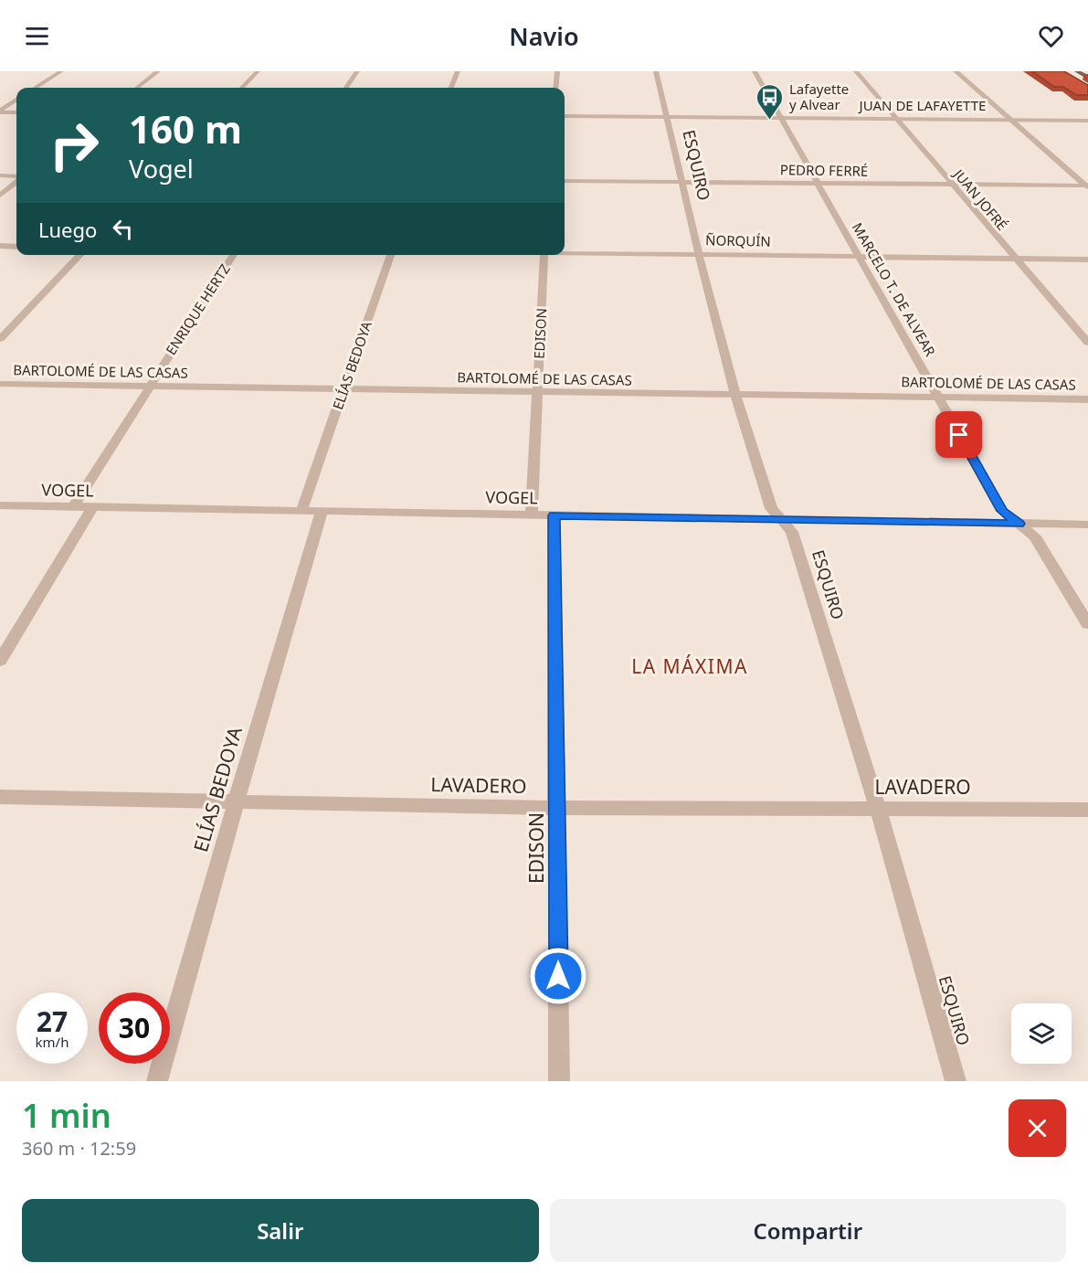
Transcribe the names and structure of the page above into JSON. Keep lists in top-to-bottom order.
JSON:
{
  "streets": {
    "street": [
      "JUAN DE LAFAYETTE",
      "ESQUIRO",
      "PEDRO FERRÉ",
      "JUAN JOFRÉ",
      "ÑORQUÍN",
      "MARCELO T. DE ALVEAR",
      "ENRIQUE HERTZ",
      "EDISON",
      "ELÍAS BEDOYA",
      "BARTOLOMÉ DE LAS CASAS",
      "VOGEL",
      "LAVADERO"
    ]
  },
  "crossings": [
    ["JUAN DE LAFAYETTE", "ESQUIRO"],
    ["JUAN DE LAFAYETTE", "JUAN JOFRÉ"],
    ["JUAN DE LAFAYETTE", "MARCELO T. DE ALVEAR"],
    ["ESQUIRO", "PEDRO FERRÉ"],
    ["ESQUIRO", "ÑORQUÍN"],
    ["ESQUIRO", "BARTOLOMÉ DE LAS CASAS"],
    ["ESQUIRO", "VOGEL"],
    ["ESQUIRO", "LAVADERO"],
    ["PEDRO FERRÉ", "JUAN JOFRÉ"],
    ["PEDRO FERRÉ", "MARCELO T. DE ALVEAR"],
    ["JUAN JOFRÉ", "ÑORQUÍN"],
    ["ÑORQUÍN", "MARCELO T. DE ALVEAR"],
    ["MARCELO T. DE ALVEAR", "BARTOLOMÉ DE LAS CASAS"],
    ["MARCELO T. DE ALVEAR", "VOGEL"],
    ["ENRIQUE HERTZ", "BARTOLOMÉ DE LAS CASAS"],
    ["ENRIQUE HERTZ", "VOGEL"],
    ["EDISON", "BARTOLOMÉ DE LAS CASAS"],
    ["EDISON", "VOGEL"],
    ["EDISON", "LAVADERO"],
    ["ELÍAS BEDOYA", "BARTOLOMÉ DE LAS CASAS"],
    ["ELÍAS BEDOYA", "VOGEL"],
    ["ELÍAS BEDOYA", "LAVADERO"]
  ],
  "districts": ["LA MÁXIMA"],
  "places": {
    "bus stop": ["Lafayette y Alvear"]
  },
  "page": {
    "header": "Navio",
    "turn": ["160 m", "Vogel"],
    "then": "Luego",
    "speed": "27 km/h",
    "limit": "30",
    "heading": ["1 min", "360 m · 12:59"],
    "buttons": ["Salir", "Compartir"]
  }
}
